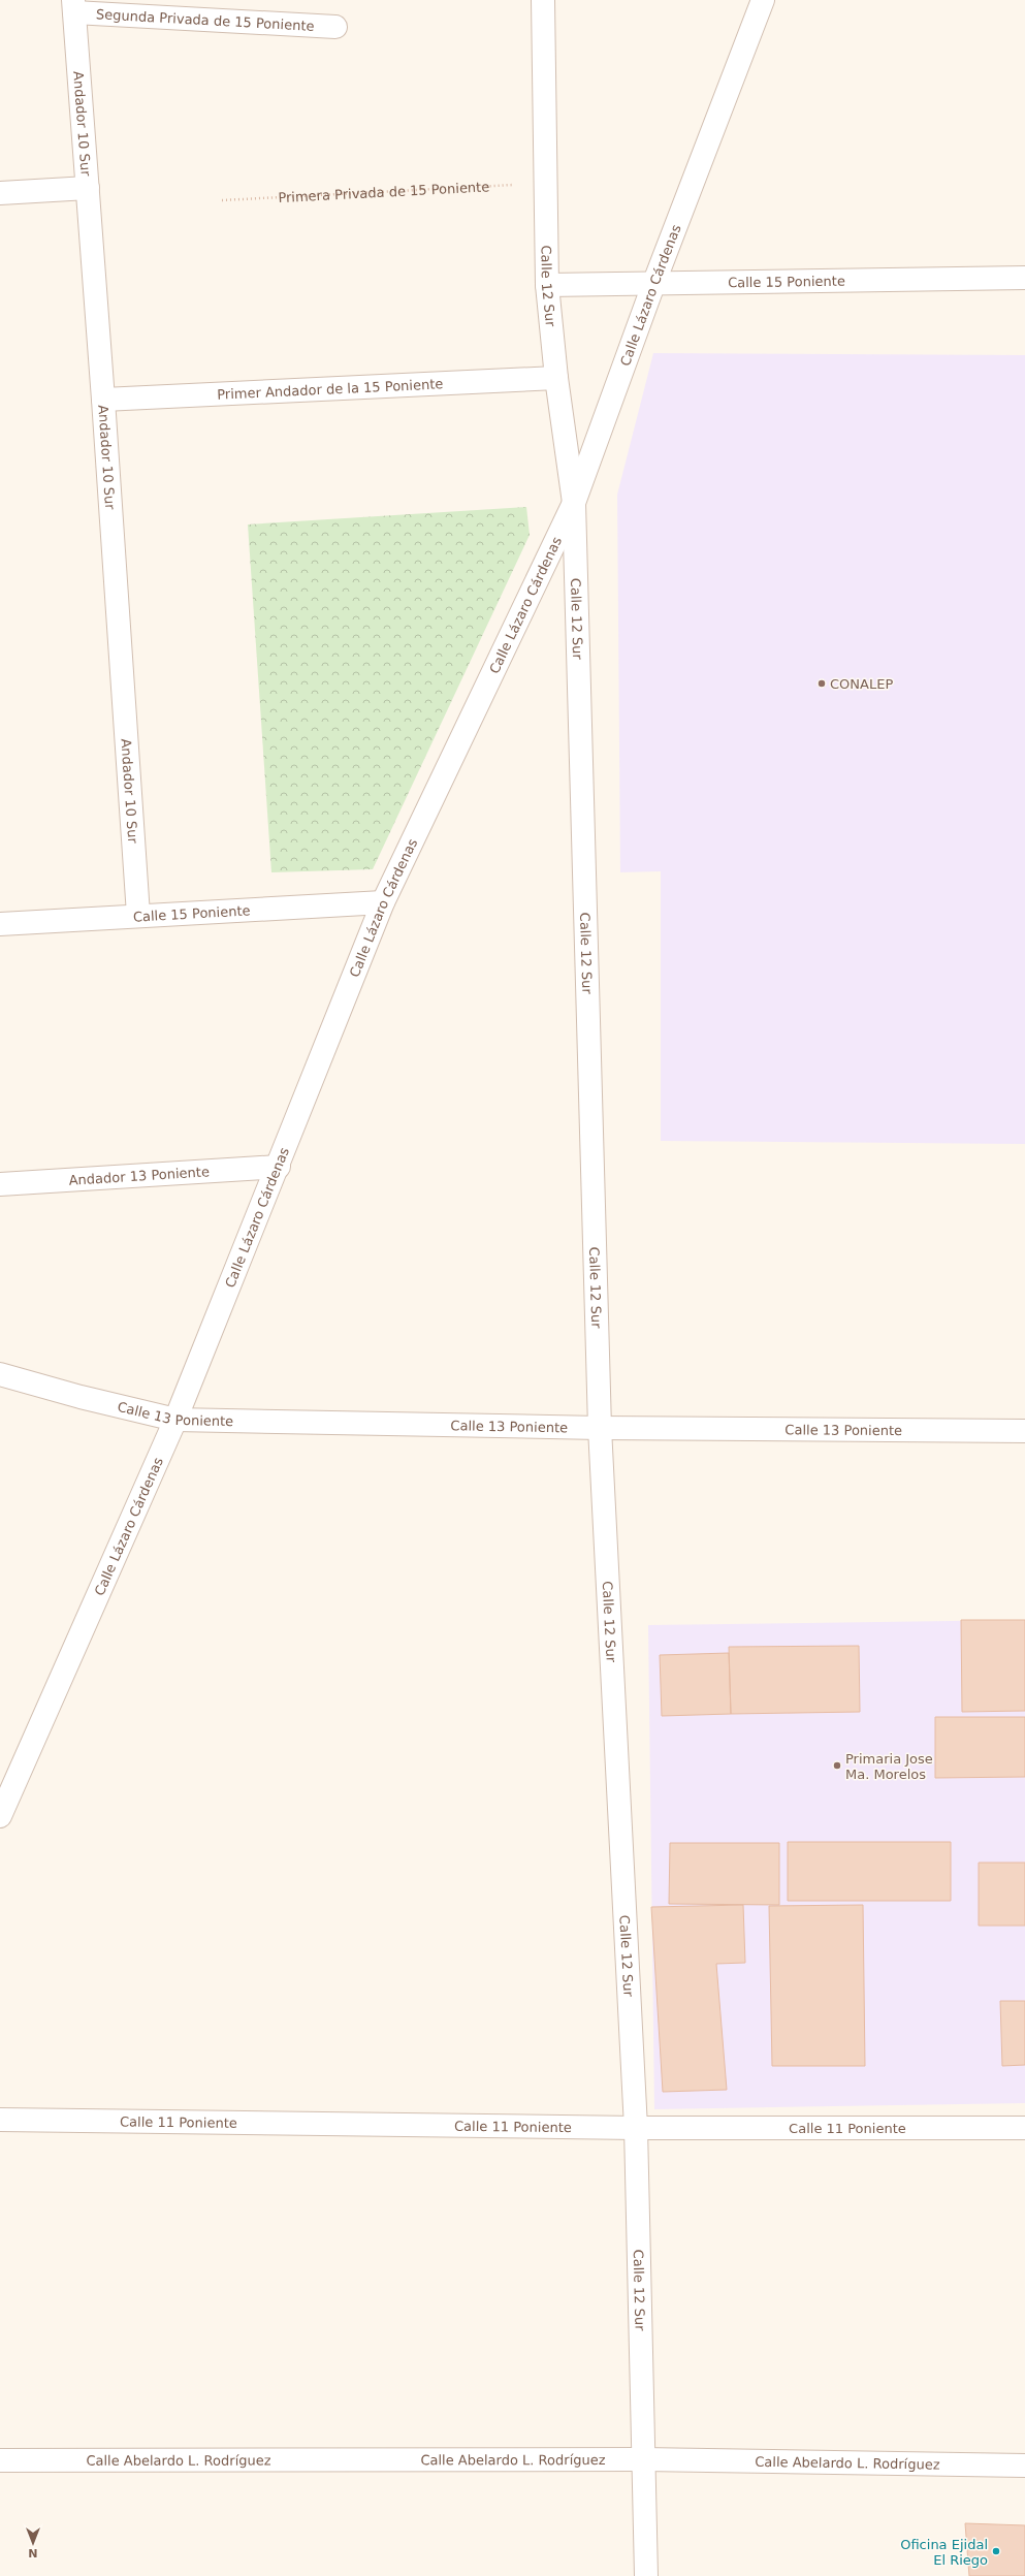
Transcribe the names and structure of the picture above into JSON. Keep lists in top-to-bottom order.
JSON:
{
  "streets": {
    "street": [
      "Segunda Privada de 15 Poniente",
      "Andador 10 Sur",
      "Calle 15 Poniente",
      "Calle 12 Sur",
      "Calle Lázaro Cárdenas",
      "Primer Andador de la 15 Poniente",
      "Andador 13 Poniente",
      "Calle 13 Poniente",
      "Calle 11 Poniente",
      "Calle Abelardo L. Rodríguez"
    ],
    "path": ["Primera Privada de 15 Poniente"]
  },
  "crossings": [
    ["Segunda Privada de 15 Poniente", "Andador 10 Sur"],
    ["Andador 10 Sur", "Calle 15 Poniente"],
    ["Andador 10 Sur", "Primer Andador de la 15 Poniente"],
    ["Primera Privada de 15 Poniente", "Calle 12 Sur"],
    ["Calle 15 Poniente", "Calle 12 Sur"],
    ["Calle 15 Poniente", "Calle Lázaro Cárdenas"],
    ["Calle 12 Sur", "Calle Lázaro Cárdenas"],
    ["Calle 12 Sur", "Primer Andador de la 15 Poniente"],
    ["Calle 12 Sur", "Calle 13 Poniente"],
    ["Calle 12 Sur", "Calle 11 Poniente"],
    ["Calle 12 Sur", "Calle Abelardo L. Rodríguez"],
    ["Calle Lázaro Cárdenas", "Andador 13 Poniente"],
    ["Calle Lázaro Cárdenas", "Calle 13 Poniente"]
  ],
  "places": ["CONALEP", "Primaria Jose Ma. Morelos", "Oficina Ejidal El Riego"],
  "north": "bottom"
}
